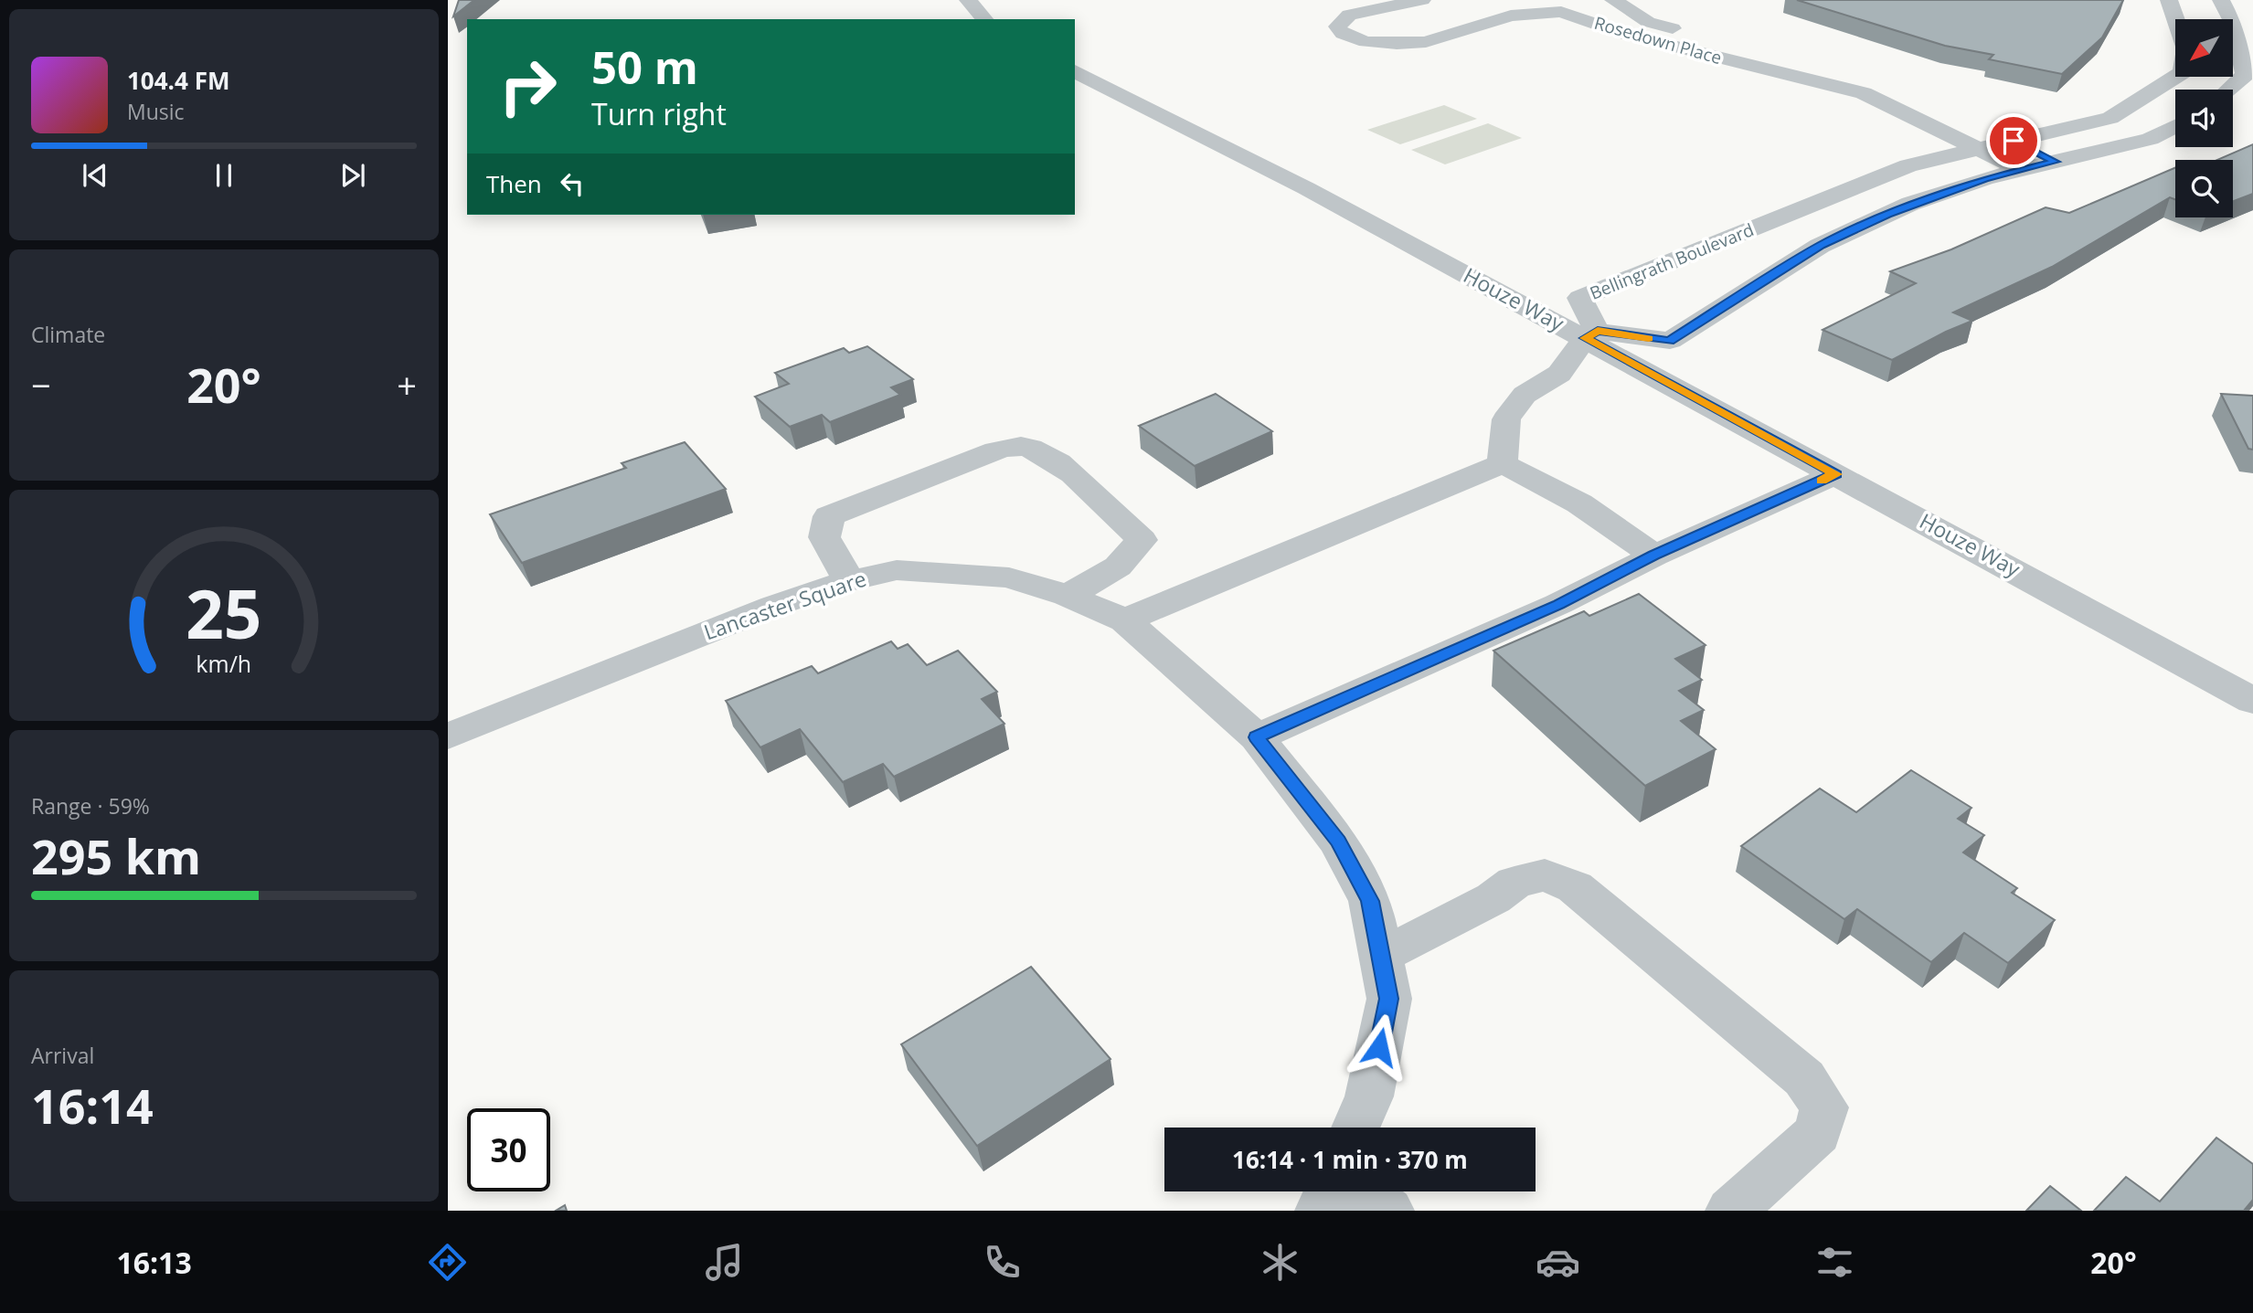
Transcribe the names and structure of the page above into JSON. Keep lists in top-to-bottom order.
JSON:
{
  "streets": {
    "street": [
      "Rosedown Place",
      "Bellingrath Boulevard",
      "Houze Way",
      "Lancaster Square"
    ]
  },
  "crossings": [
    ["Rosedown Place", "Bellingrath Boulevard"],
    ["Bellingrath Boulevard", "Houze Way"]
  ],
  "north": "bottom left",
  "page": {
    "turn": ["50 m", "Turn right"],
    "song": ["104.4 FM", "Music"],
    "then": "Then",
    "tile": [
      "Climate",
      ["Range · 59%", "295 km"],
      ["Arrival", "16:14"]
    ],
    "heat": ["−", "20°", "+"],
    "limit": "30",
    "trip": "16:14 · 1 min · 370 m",
    "tabs": ["16:13", "20°"],
    "gauge": ["25", "km/h"]
  }
}
